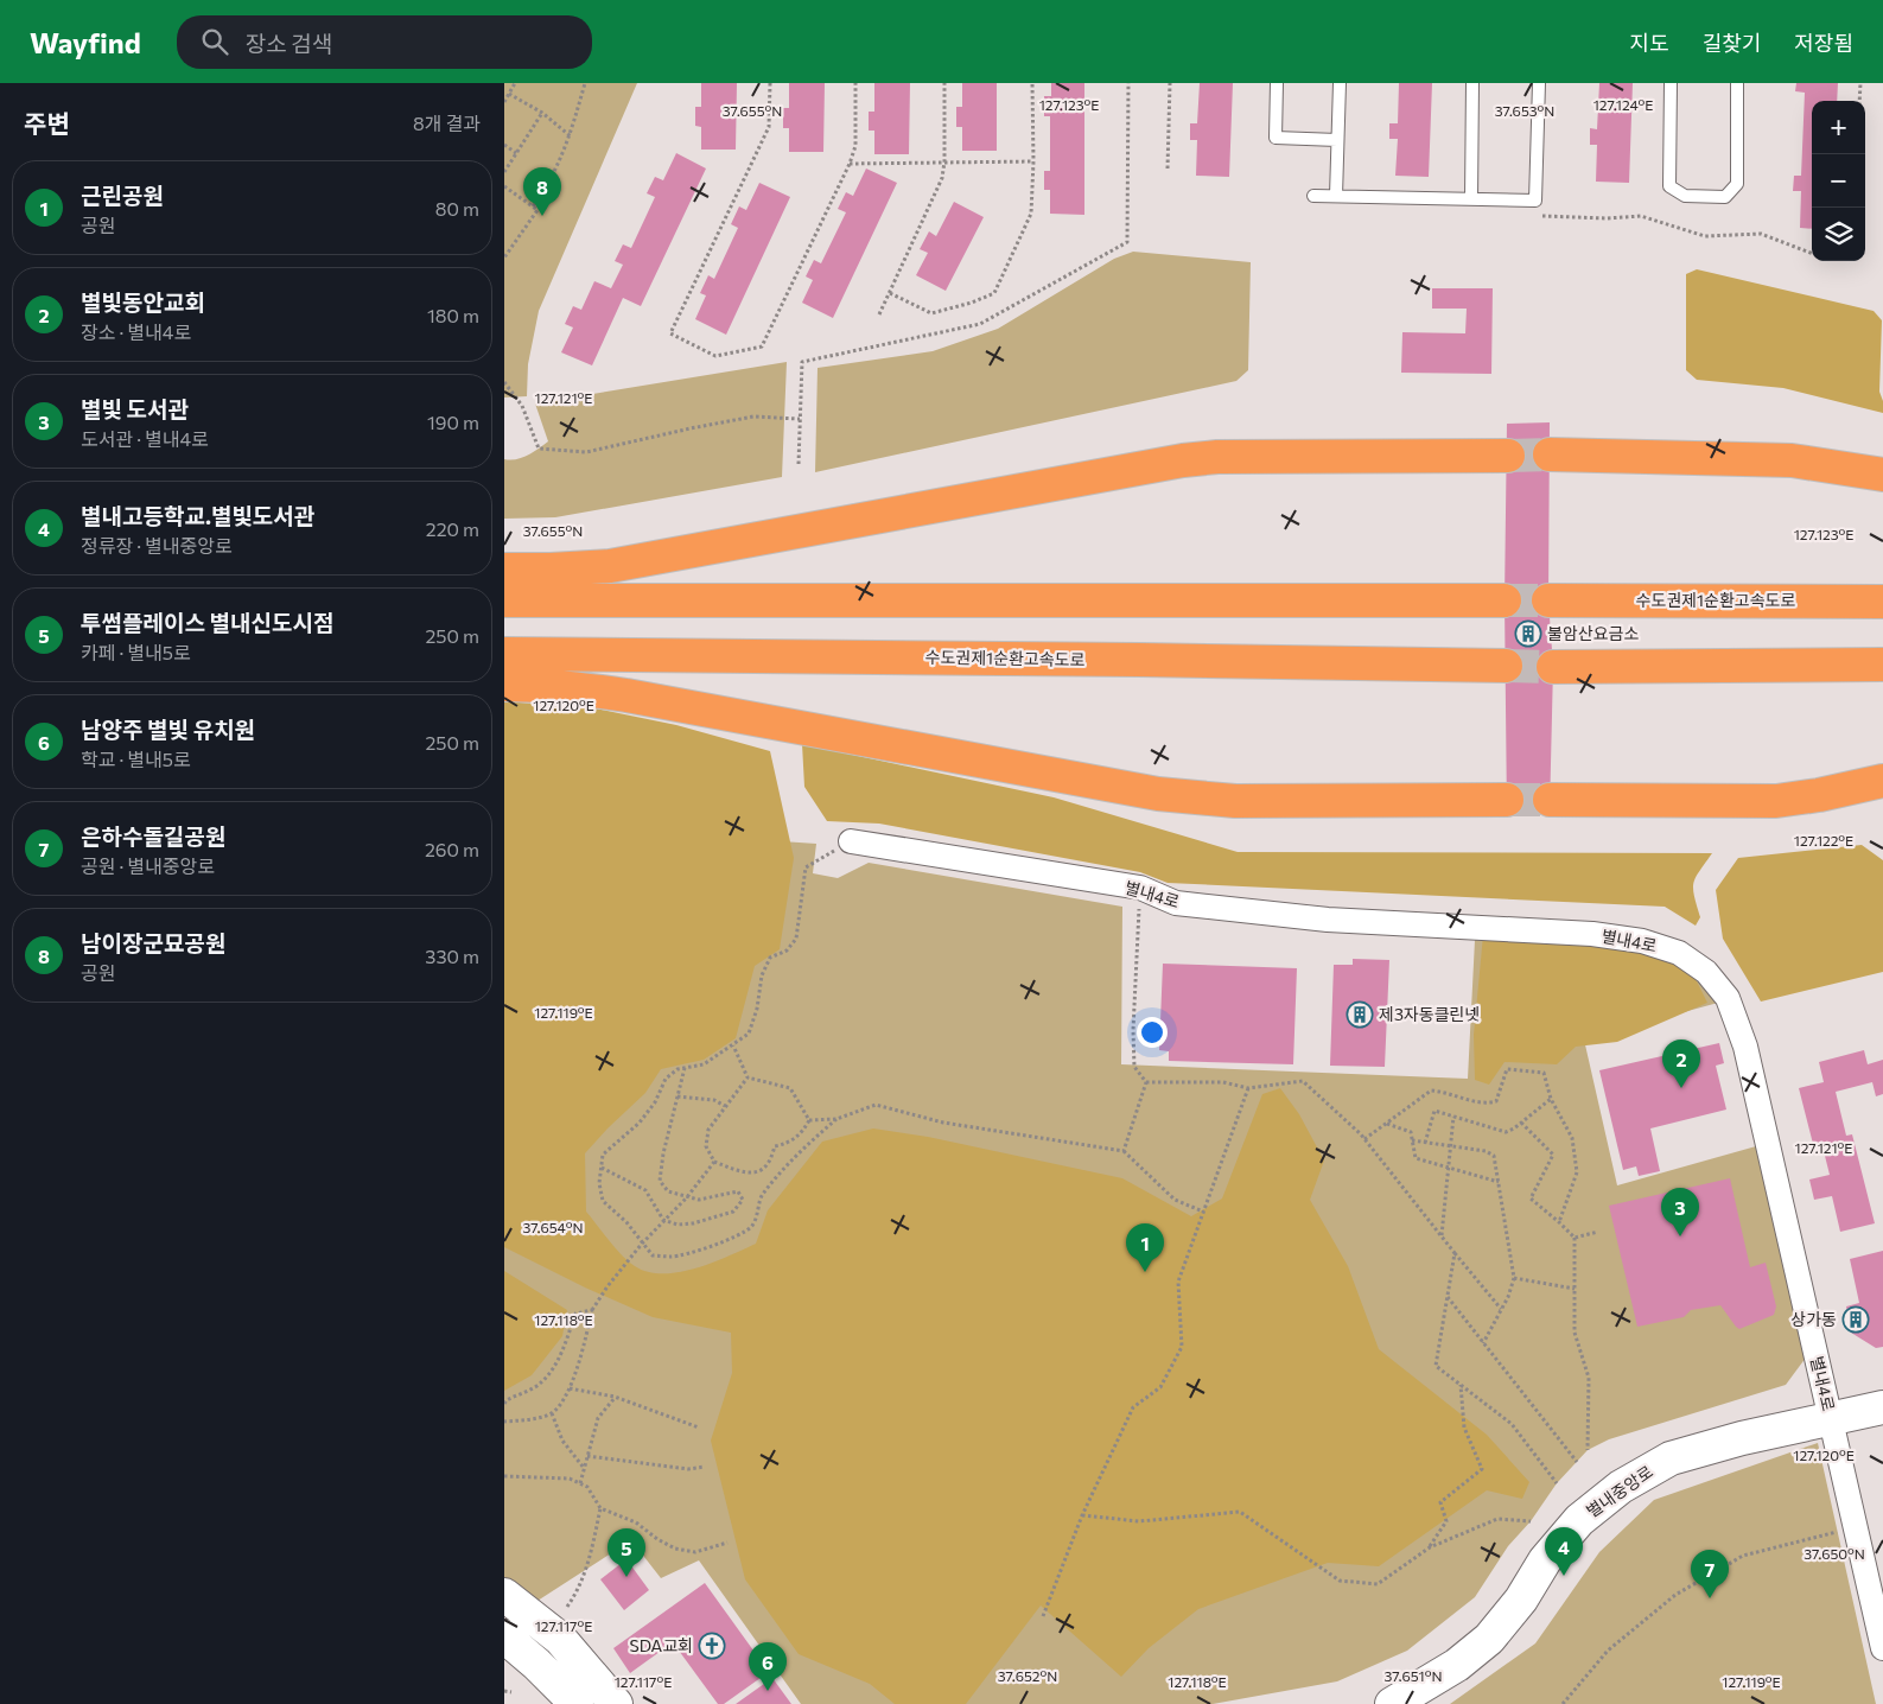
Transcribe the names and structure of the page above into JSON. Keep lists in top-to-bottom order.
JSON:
{
  "streets": {
    "highway": ["수도권제1순환고속도로"],
    "street": ["별내4로", "별내중앙로"]
  },
  "crossings": [
    ["별내4로", "별내중앙로"]
  ],
  "places": {
    "building": ["불암산요금소", "제3자동클린넷", "상가동"],
    "church": ["SDA교회"]
  },
  "page": {
    "header": "Wayfind",
    "search": "장소 검색",
    "nav": ["지도", "길찾기", "저장됨"],
    "heading": ["주변", "8개 결과"],
    "map_buttons": ["+", "−"],
    "list": [
      {
        "mark": "1",
        "name": "근린공원",
        "note": "공원",
        "value": "80 m"
      },
      {
        "mark": "2",
        "name": "별빛동안교회",
        "note": "장소 · 별내4로",
        "value": "180 m"
      },
      {
        "mark": "3",
        "name": "별빛 도서관",
        "note": "도서관 · 별내4로",
        "value": "190 m"
      },
      {
        "mark": "4",
        "name": "별내고등학교.별빛도서관",
        "note": "정류장 · 별내중앙로",
        "value": "220 m"
      },
      {
        "mark": "5",
        "name": "투썸플레이스 별내신도시점",
        "note": "카페 · 별내5로",
        "value": "250 m"
      },
      {
        "mark": "6",
        "name": "남양주 별빛 유치원",
        "note": "학교 · 별내5로",
        "value": "250 m"
      },
      {
        "mark": "7",
        "name": "은하수돌길공원",
        "note": "공원 · 별내중앙로",
        "value": "260 m"
      },
      {
        "mark": "8",
        "name": "남이장군묘공원",
        "note": "공원",
        "value": "330 m"
      }
    ],
    "pins": [
      "8",
      "2",
      "3",
      "1",
      "4",
      "5",
      "7",
      "6"
    ]
  },
  "coordinates": [
    "127.123°E",
    "127.124°E",
    "37.655°N",
    "37.653°N",
    "127.121°E",
    "127.120°E",
    "127.122°E",
    "127.119°E",
    "37.654°N",
    "127.118°E",
    "37.650°N",
    "127.117°E",
    "37.652°N",
    "37.651°N"
  ]
}
